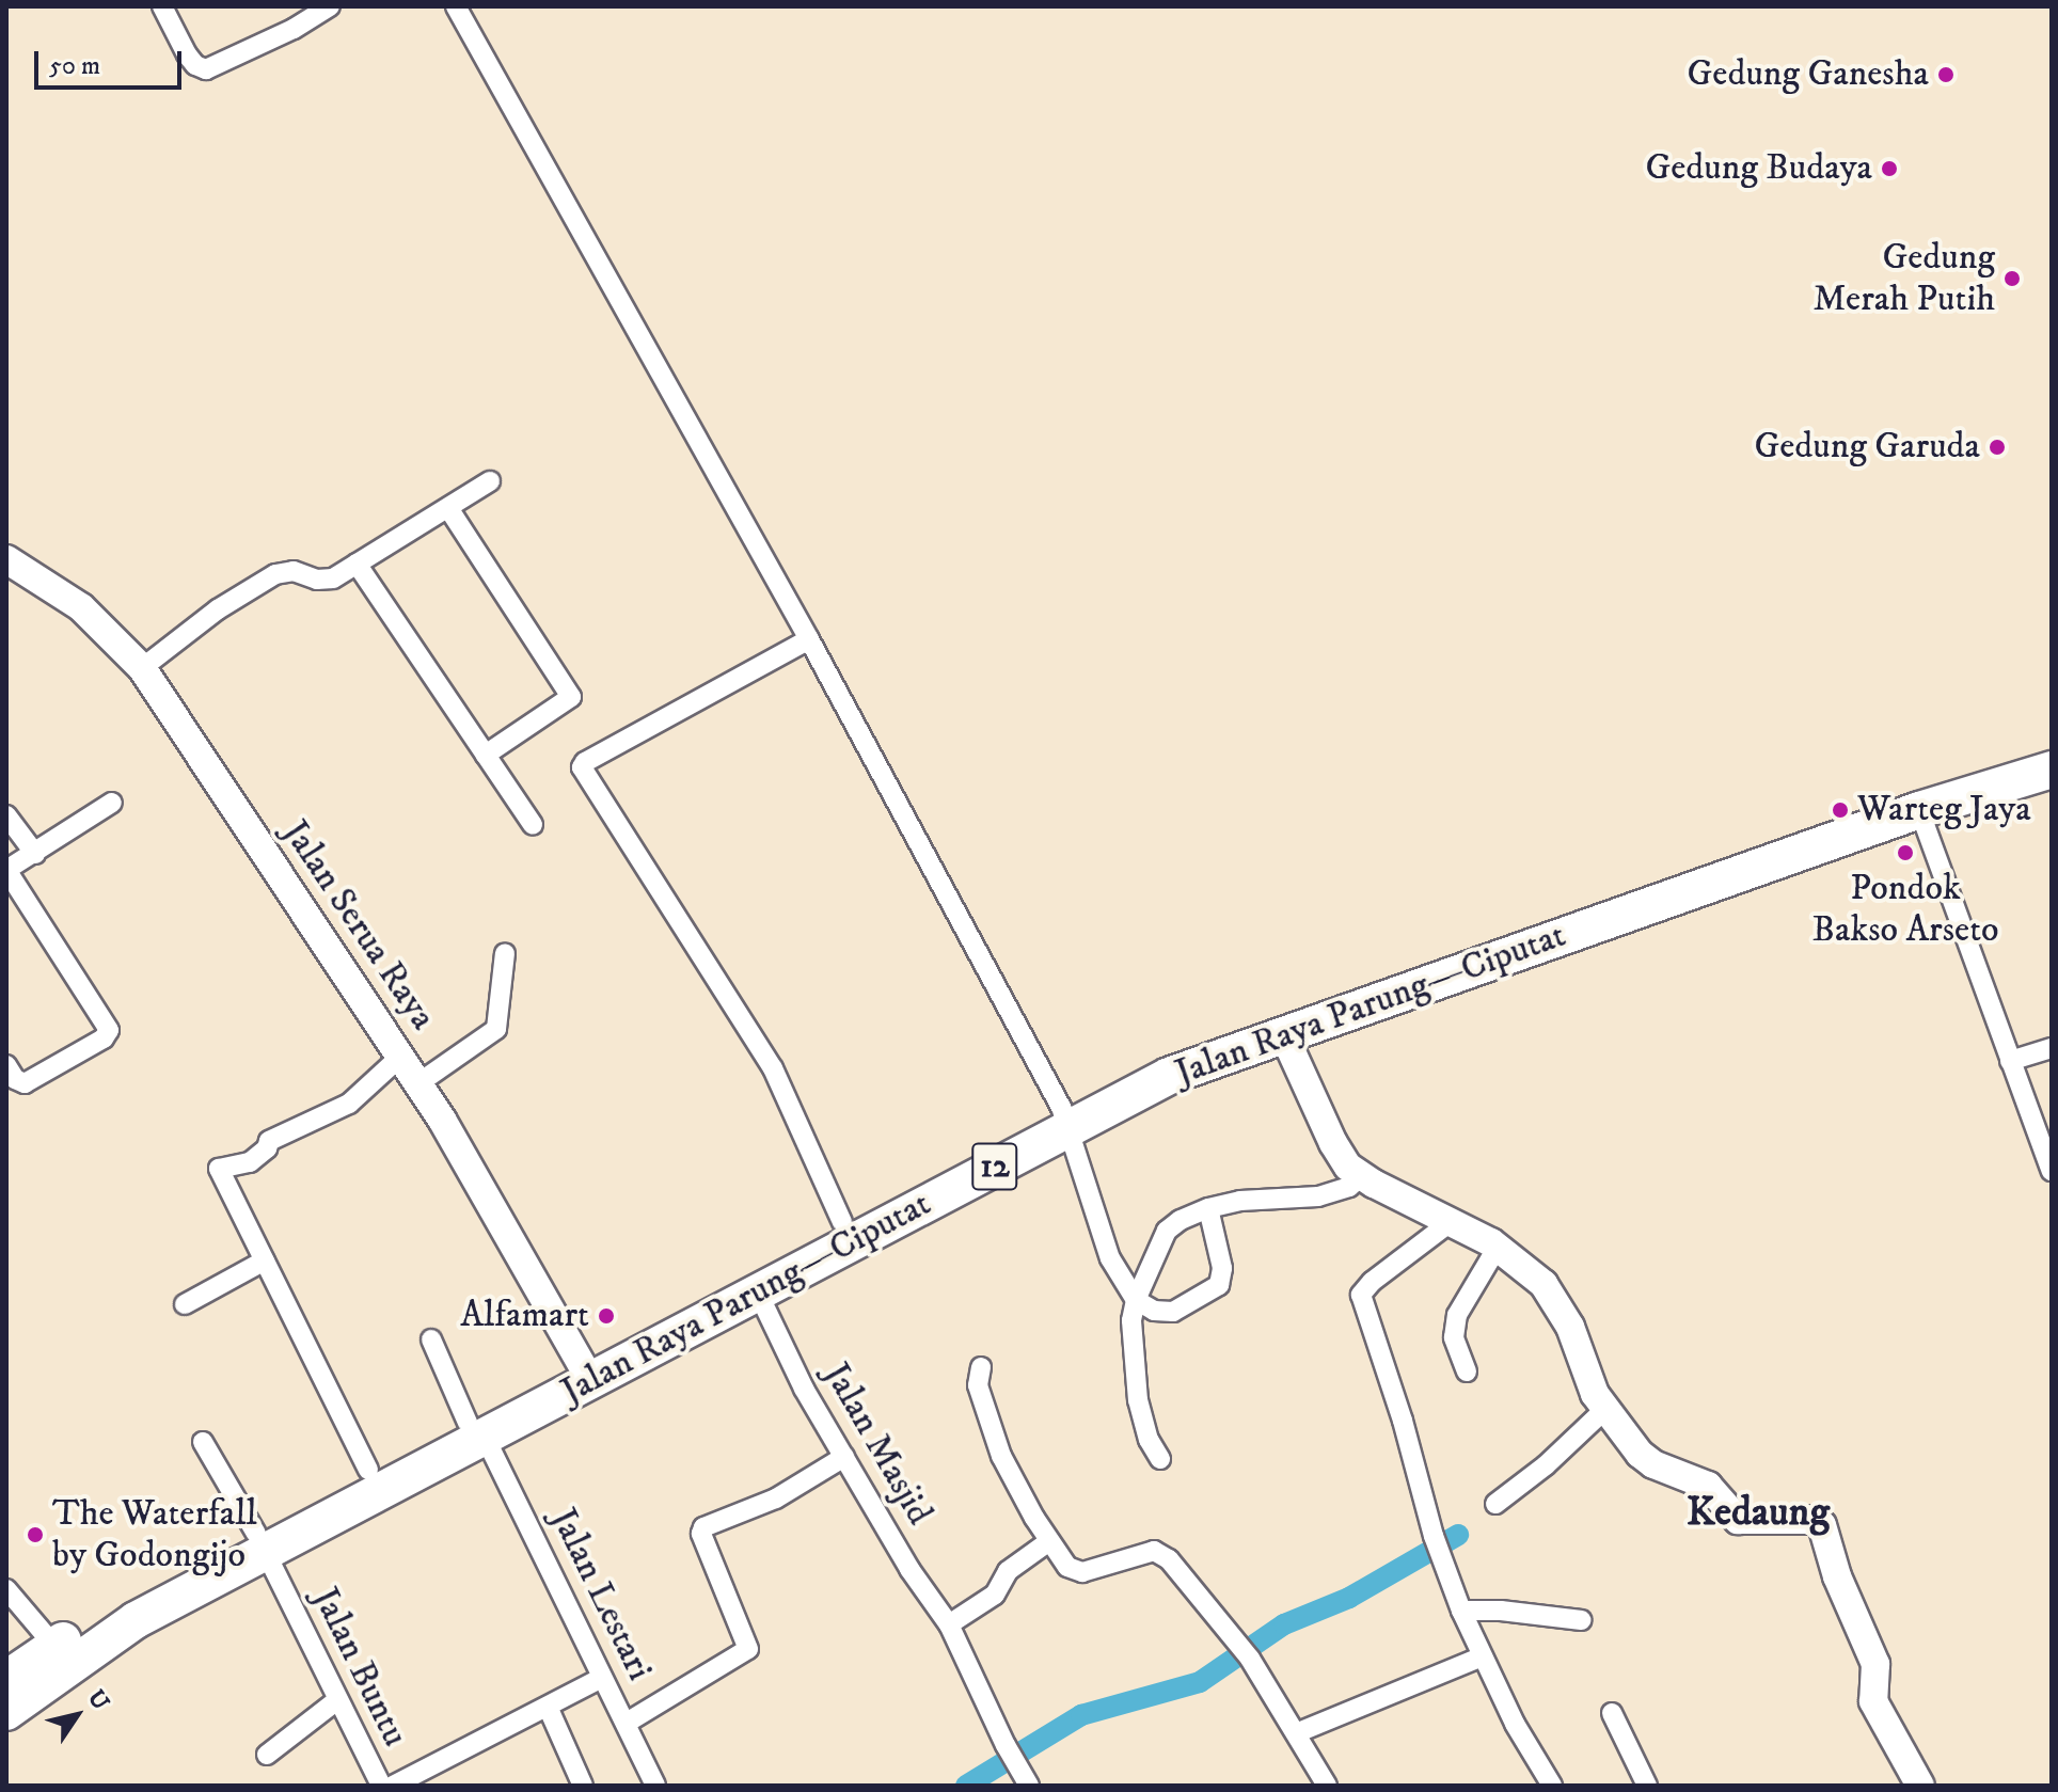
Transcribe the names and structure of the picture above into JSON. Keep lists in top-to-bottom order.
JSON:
{
  "streets": {
    "highway": ["Jalan Raya Parung—Ciputat", "12"],
    "street": [
      "Jalan Serua Raya",
      "Jalan Masjid",
      "Jalan Lestari",
      "Jalan Buntu"
    ]
  },
  "crossings": [
    ["Jalan Serua Raya", "Jalan Raya Parung—Ciputat"],
    ["Jalan Raya Parung—Ciputat", "Jalan Masjid"],
    ["Jalan Raya Parung—Ciputat", "Jalan Lestari"],
    ["Jalan Raya Parung—Ciputat", "Jalan Buntu"]
  ],
  "districts": ["Kedaung"],
  "places": [
    "Gedung Ganesha",
    "Gedung Budaya",
    "Gedung Merah Putih",
    "Gedung Garuda",
    "Warteg Jaya",
    "Pondok Bakso Arseto",
    "Alfamart",
    "The Waterfall by Godongijo"
  ],
  "scale_bar": "50 m",
  "north": "top right"
}
